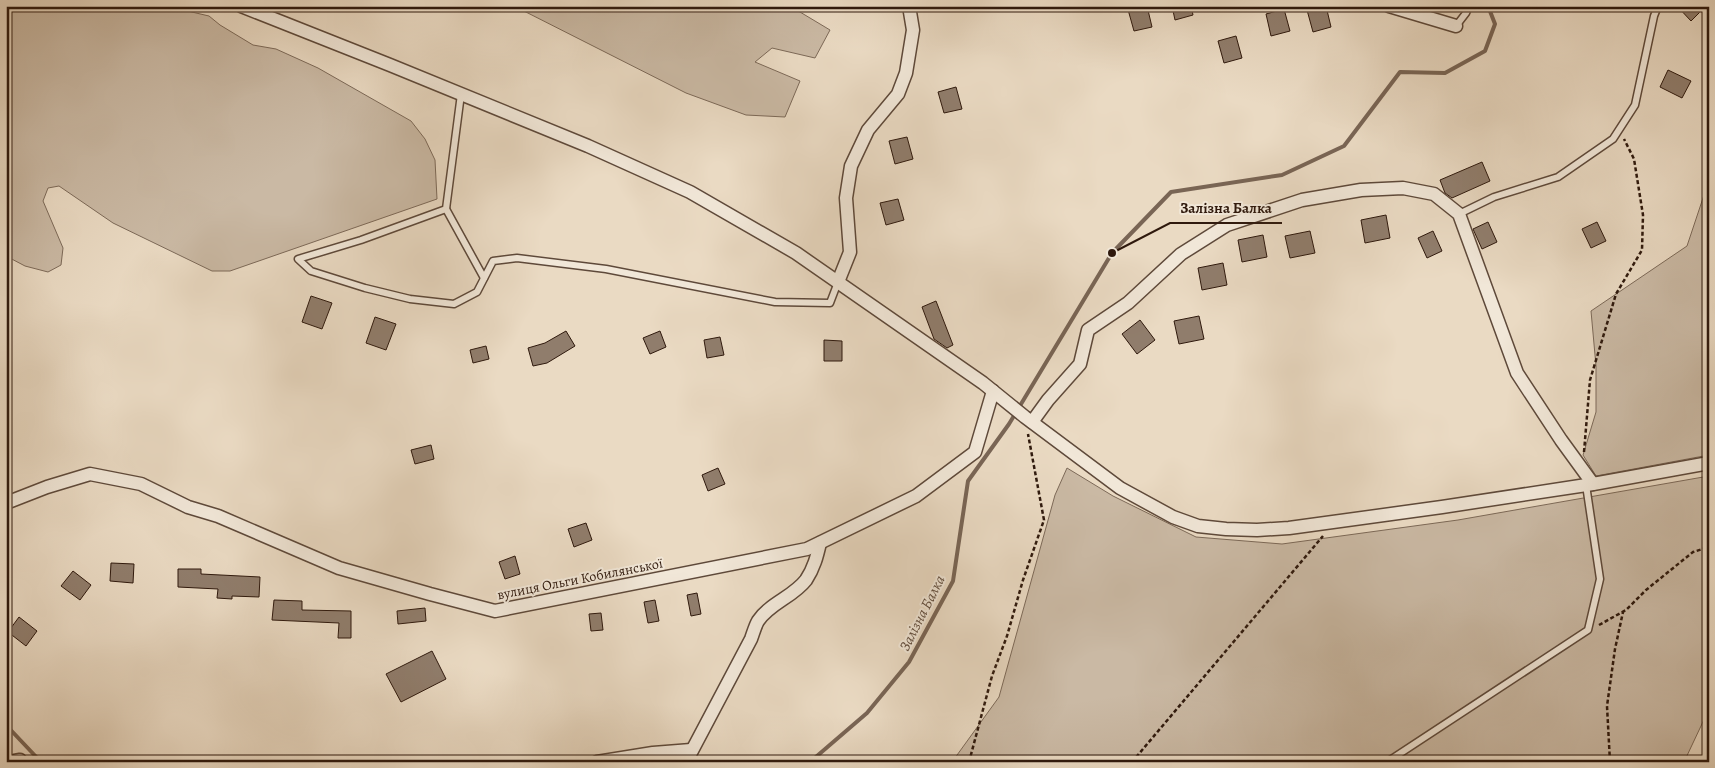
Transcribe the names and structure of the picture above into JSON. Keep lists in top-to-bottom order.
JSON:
{
  "streets": {
    "street": ["вулиця Ольги Кобилянської"]
  },
  "water": ["Залізна Балка"],
  "places": ["Залізна Балка"]
}
